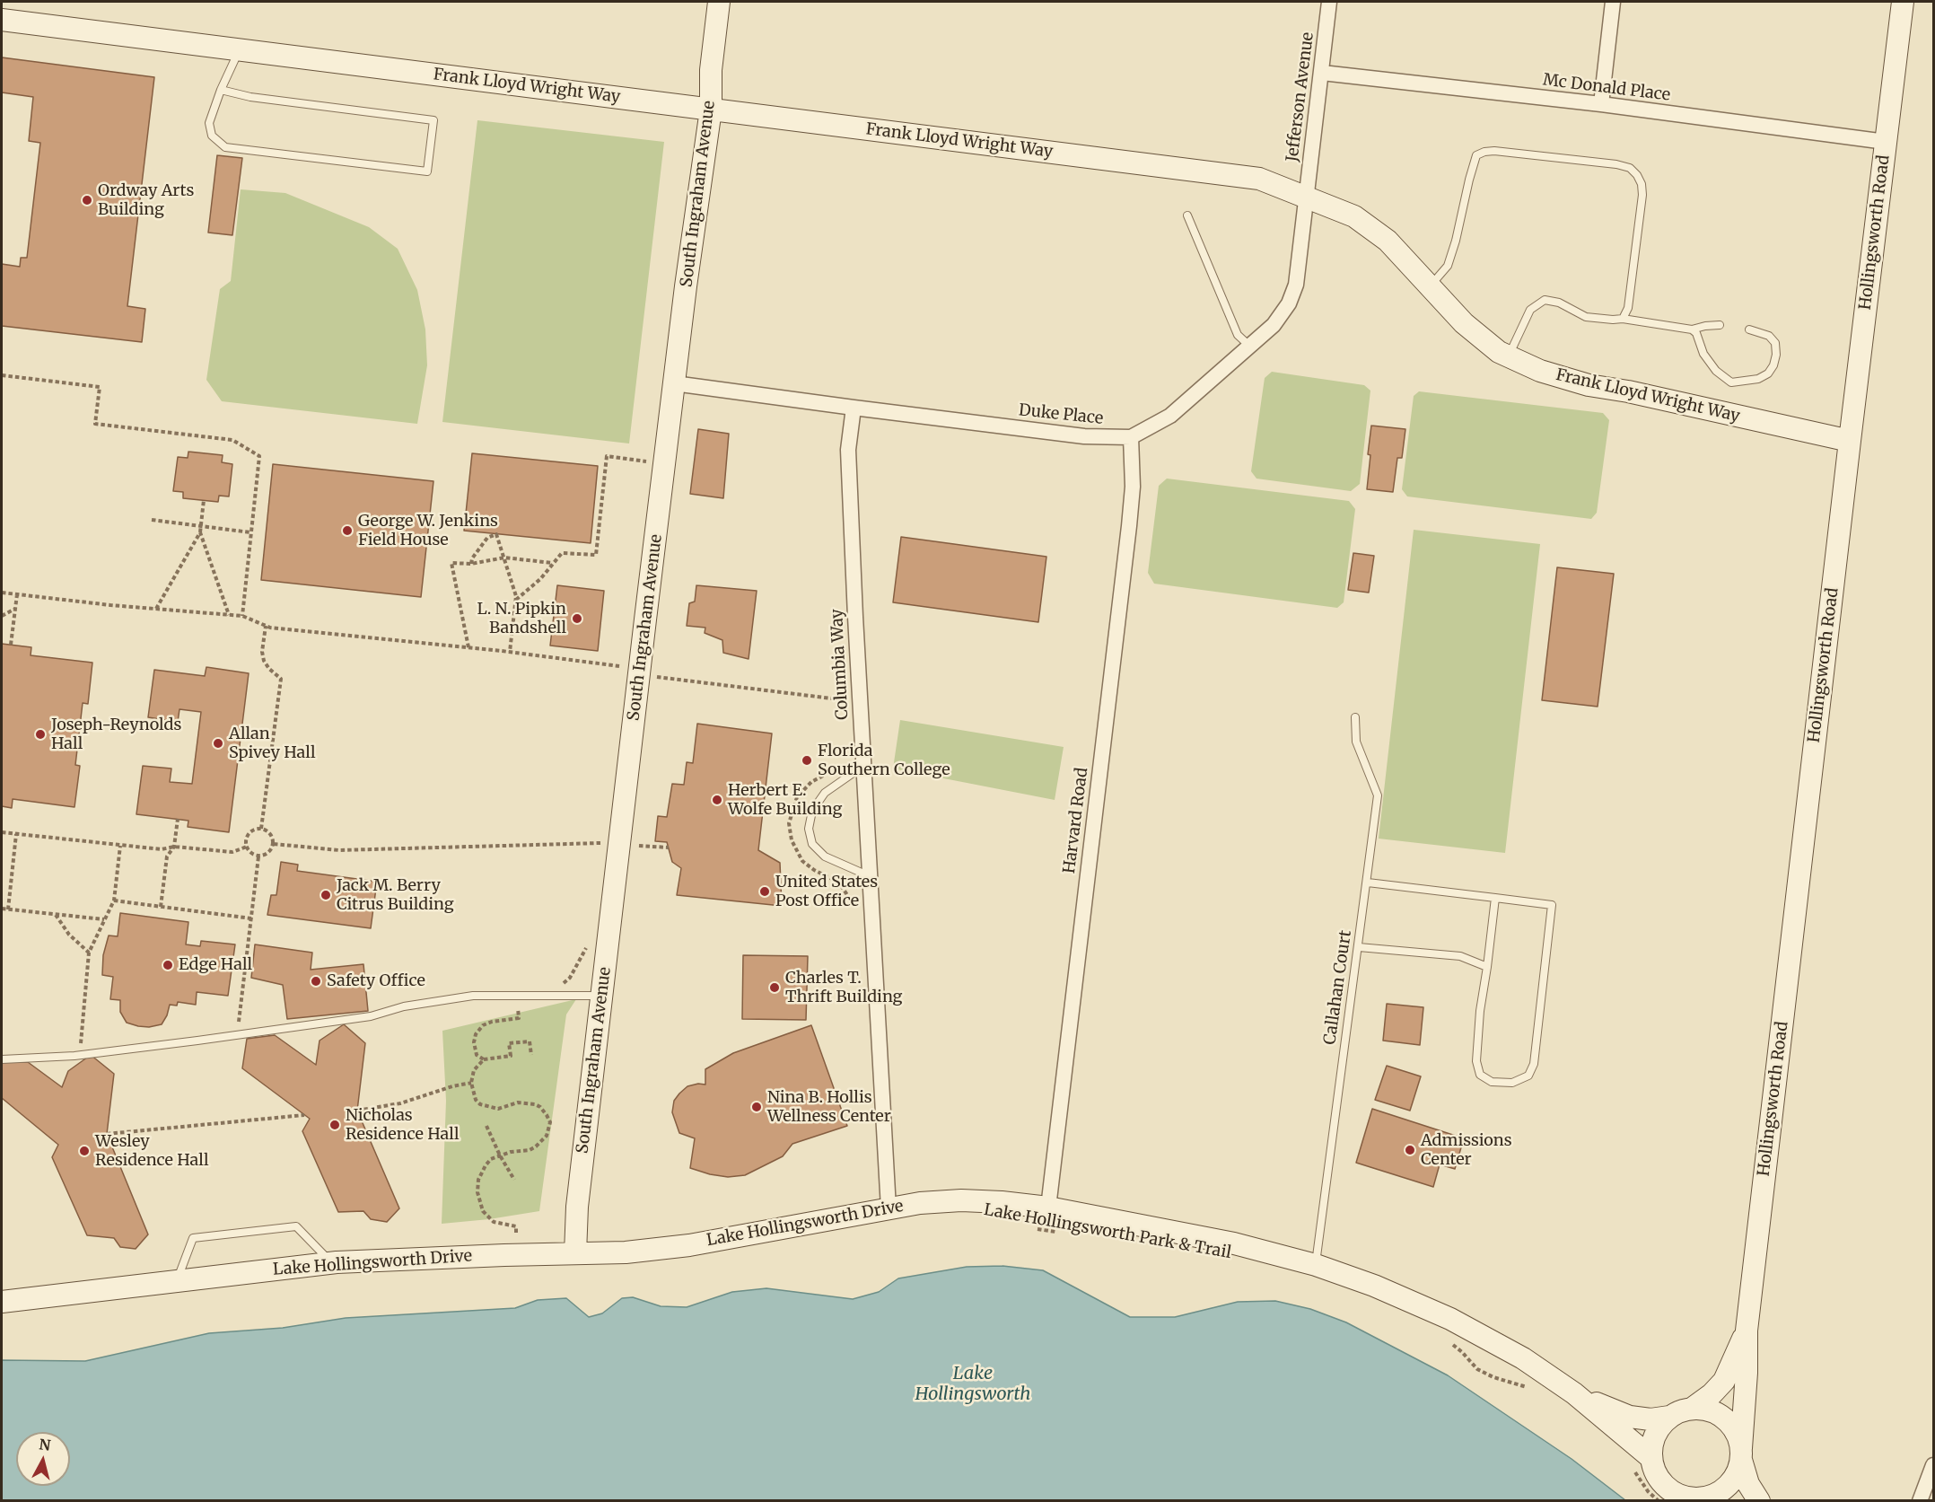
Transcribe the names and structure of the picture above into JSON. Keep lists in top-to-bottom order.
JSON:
{
  "streets": {
    "street": [
      "Frank Lloyd Wright Way",
      "Mc Donald Place",
      "Jefferson Avenue",
      "South Ingraham Avenue",
      "Hollingsworth Road",
      "Duke Place",
      "Columbia Way",
      "Harvard Road",
      "Lake Hollingsworth Drive"
    ],
    "lane": ["Callahan Court"],
    "path": ["Lake Hollingsworth Park & Trail"]
  },
  "crossings": [
    ["Frank Lloyd Wright Way", "Jefferson Avenue"],
    ["Frank Lloyd Wright Way", "South Ingraham Avenue"],
    ["Frank Lloyd Wright Way", "Hollingsworth Road"],
    ["Frank Lloyd Wright Way", "Duke Place"],
    ["Mc Donald Place", "Jefferson Avenue"],
    ["Mc Donald Place", "Hollingsworth Road"],
    ["Jefferson Avenue", "Duke Place"],
    ["South Ingraham Avenue", "Duke Place"],
    ["South Ingraham Avenue", "Lake Hollingsworth Drive"],
    ["Hollingsworth Road", "Lake Hollingsworth Drive"],
    ["Duke Place", "Columbia Way"],
    ["Duke Place", "Harvard Road"],
    ["Columbia Way", "Lake Hollingsworth Drive"],
    ["Harvard Road", "Lake Hollingsworth Drive"],
    ["Callahan Court", "Lake Hollingsworth Drive"]
  ],
  "water": ["Lake Hollingsworth"],
  "places": [
    "Ordway Arts Building",
    "George W. Jenkins Field House",
    "L. N. Pipkin Bandshell",
    "Joseph-Reynolds Hall",
    "Allan Spivey Hall",
    "Florida Southern College",
    "Herbert E. Wolfe Building",
    "United States Post Office",
    "Jack M. Berry Citrus Building",
    "Edge Hall",
    "Safety Office",
    "Charles T. Thrift Building",
    "Nina B. Hollis Wellness Center",
    "Nicholas Residence Hall",
    "Admissions Center",
    "Wesley Residence Hall"
  ],
  "north": "top"
}
